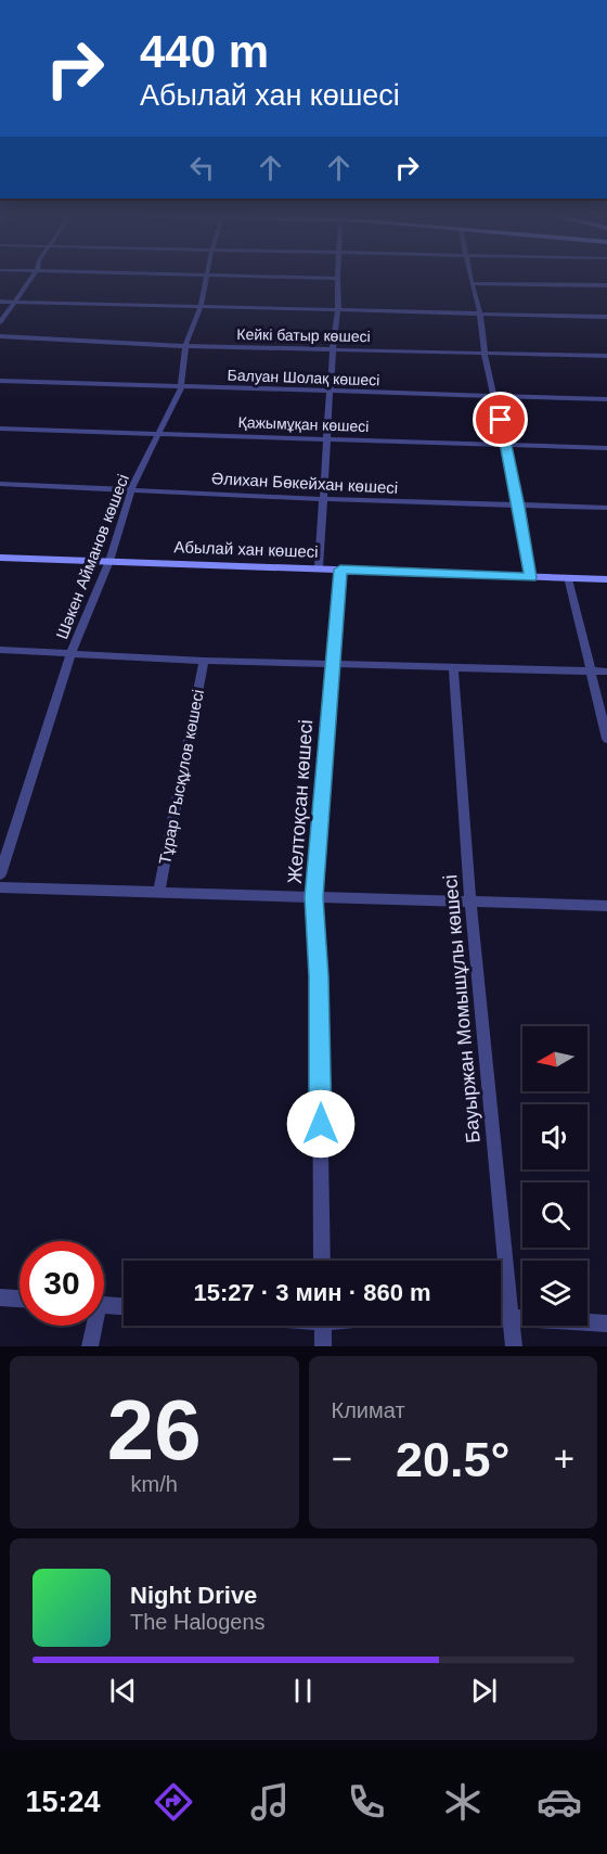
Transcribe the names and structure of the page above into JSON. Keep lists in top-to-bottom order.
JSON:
{
  "streets": {
    "street": [
      "Кейкі батыр көшесі",
      "Балуан Шолақ көшесі",
      "Қажымұқан көшесі",
      "Әлихан Бөкейхан көшесі",
      "Абылай хан көшесі",
      "Шәкен Айманов көшесі",
      "Тұрар Рысқұлов көшесі",
      "Желтоқсан көшесі",
      "Бауыржан Момышұлы көшесі"
    ]
  },
  "crossings": [
    ["Кейкі батыр көшесі", "Шәкен Айманов көшесі"],
    ["Балуан Шолақ көшесі", "Шәкен Айманов көшесі"],
    ["Қажымұқан көшесі", "Шәкен Айманов көшесі"],
    ["Әлихан Бөкейхан көшесі", "Шәкен Айманов көшесі"],
    ["Абылай хан көшесі", "Шәкен Айманов көшесі"],
    ["Абылай хан көшесі", "Желтоқсан көшесі"]
  ],
  "north": "left",
  "page": {
    "turn": ["440 m", "Абылай хан көшесі"],
    "limit": "30",
    "trip": "15:27 · 3 мин · 860 m",
    "tile": [
      ["26", "km/h"],
      "Климат"
    ],
    "heat": ["−", "20.5°", "+"],
    "song": ["Night Drive", "The Halogens"],
    "tabs": "15:24"
  }
}
